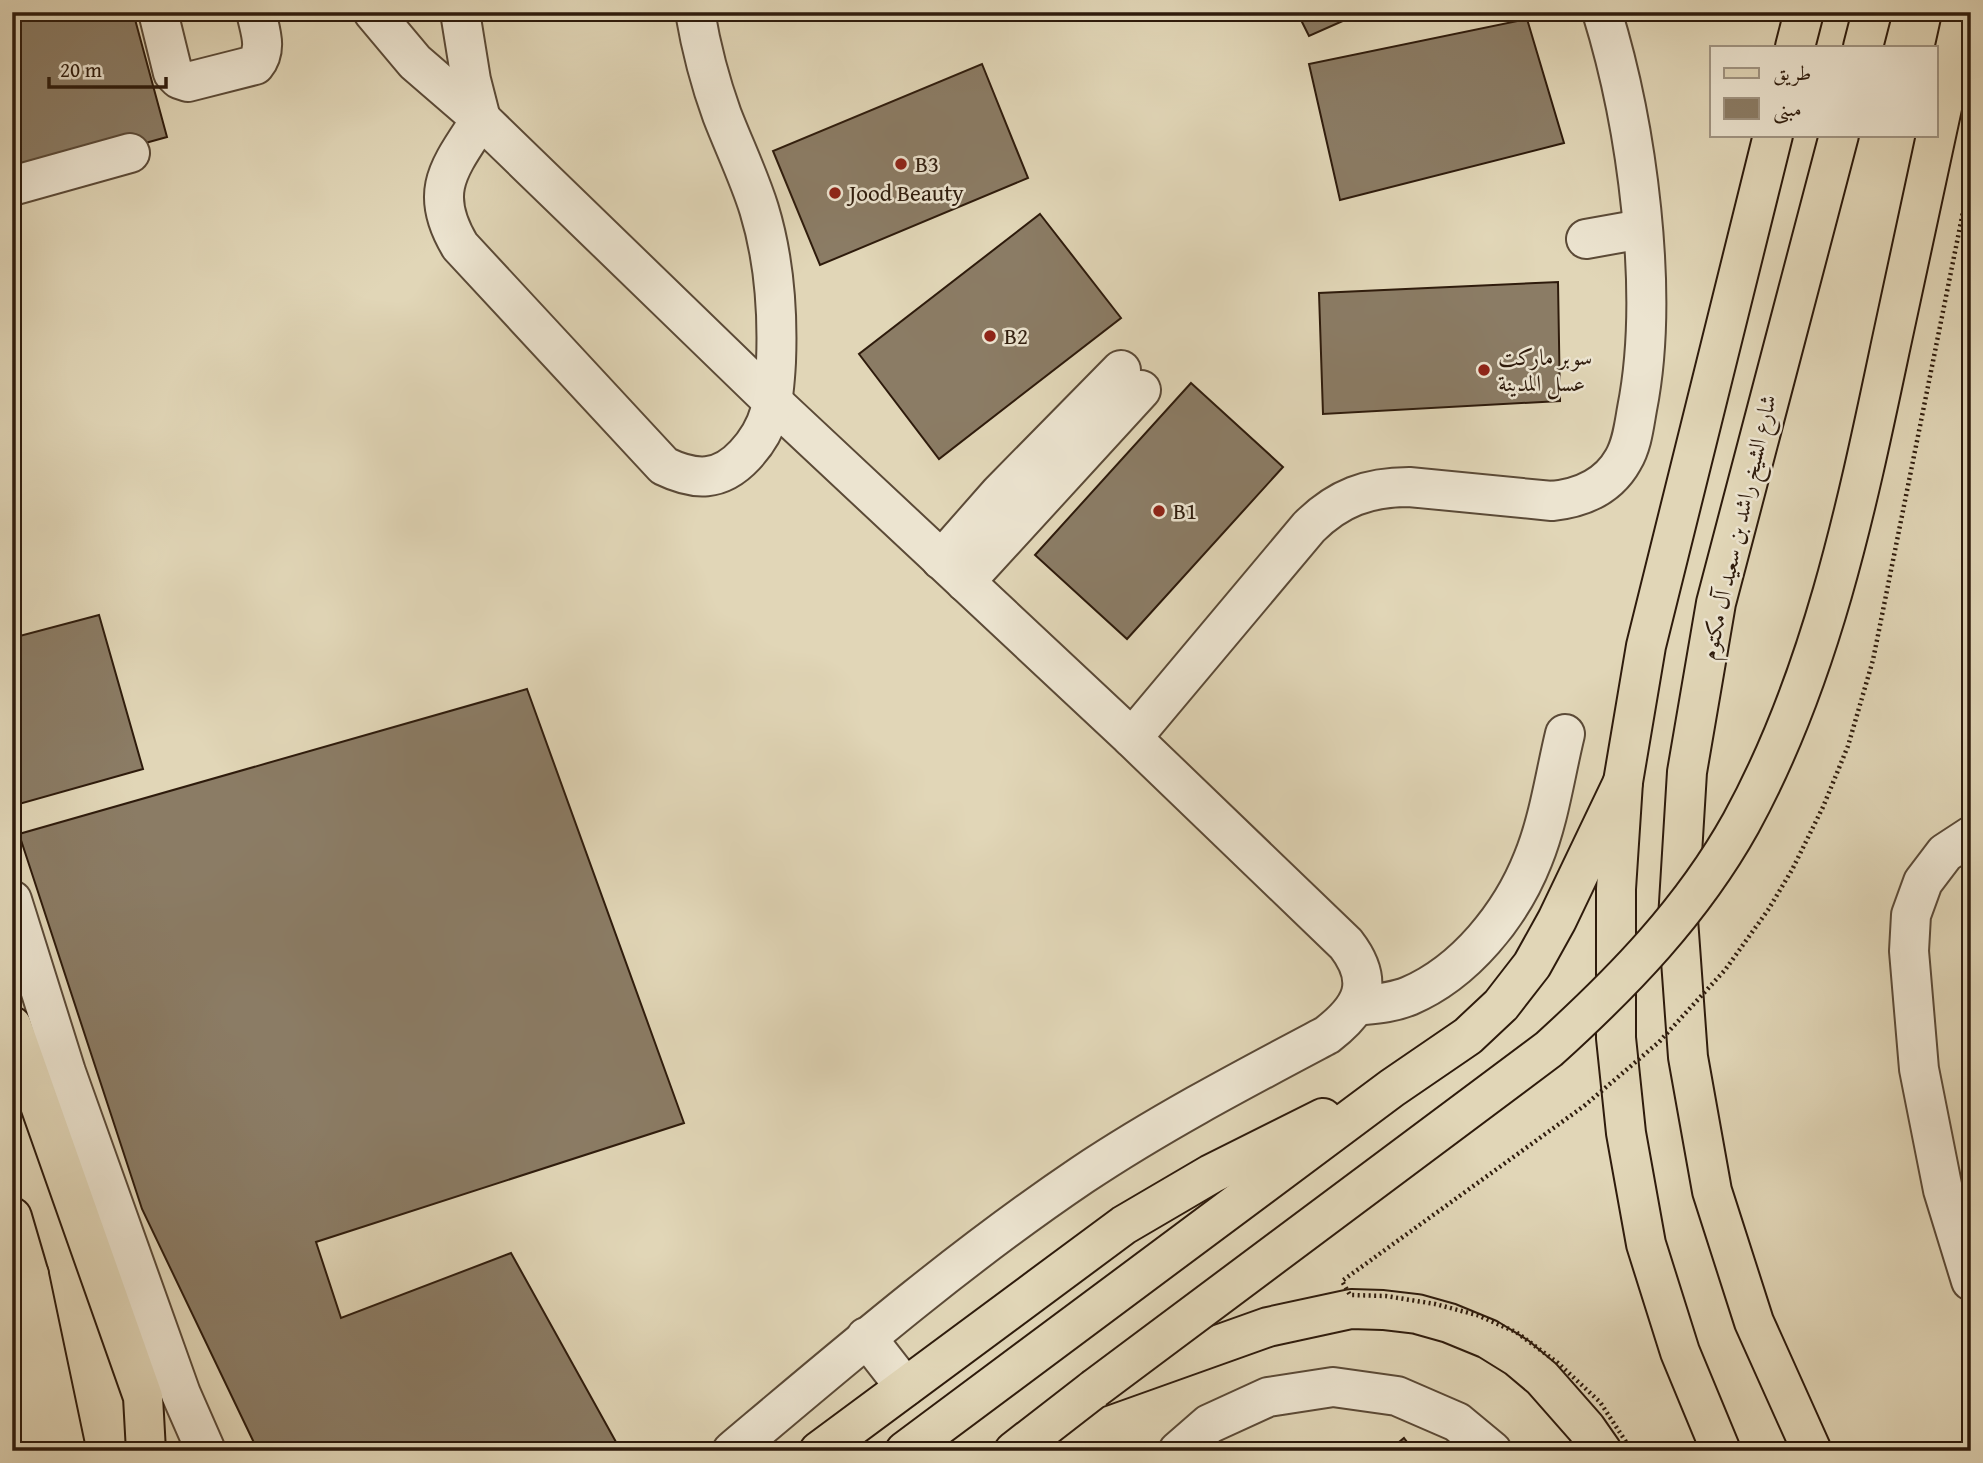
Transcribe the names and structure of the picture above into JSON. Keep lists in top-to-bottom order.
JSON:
{
  "streets": {
    "main road": ["شارع الشيخ راشد بن سعيد آل مكتوم"]
  },
  "places": [
    "B3",
    "Jood Beauty",
    "B2",
    "سوبر ماركت عسل المدينة",
    "B1"
  ],
  "legend": ["طريق", "مبنى"],
  "scale_bar": "20 m"
}
